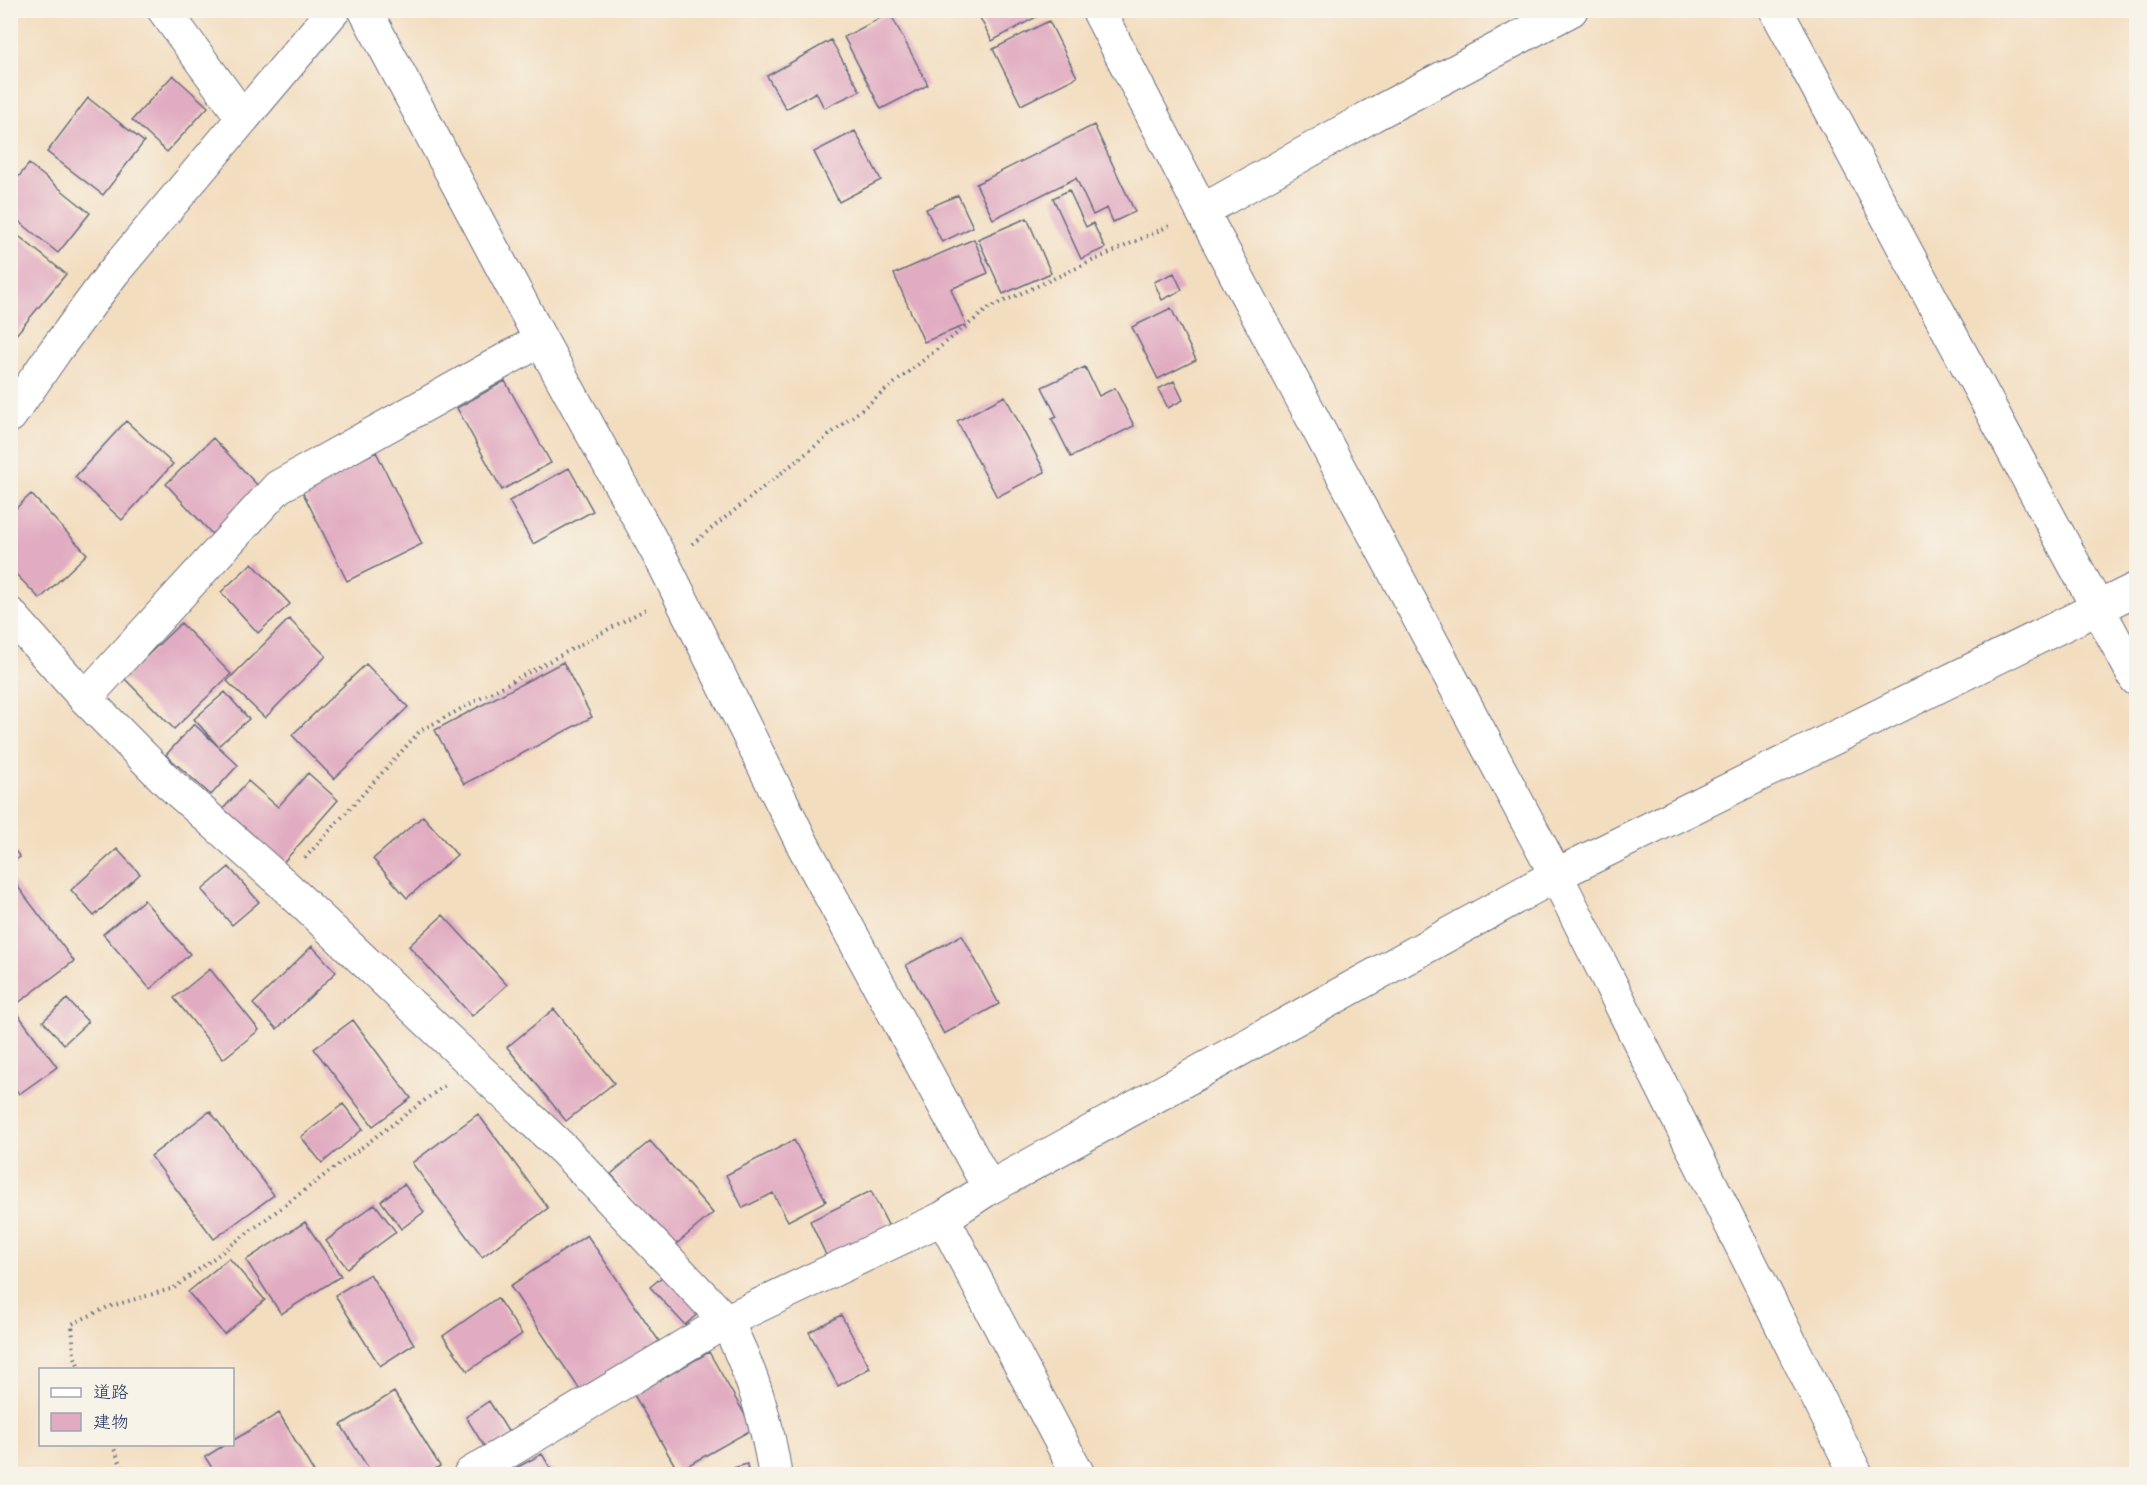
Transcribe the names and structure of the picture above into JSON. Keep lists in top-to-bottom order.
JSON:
{
  "legend": ["道路", "建物"]
}
